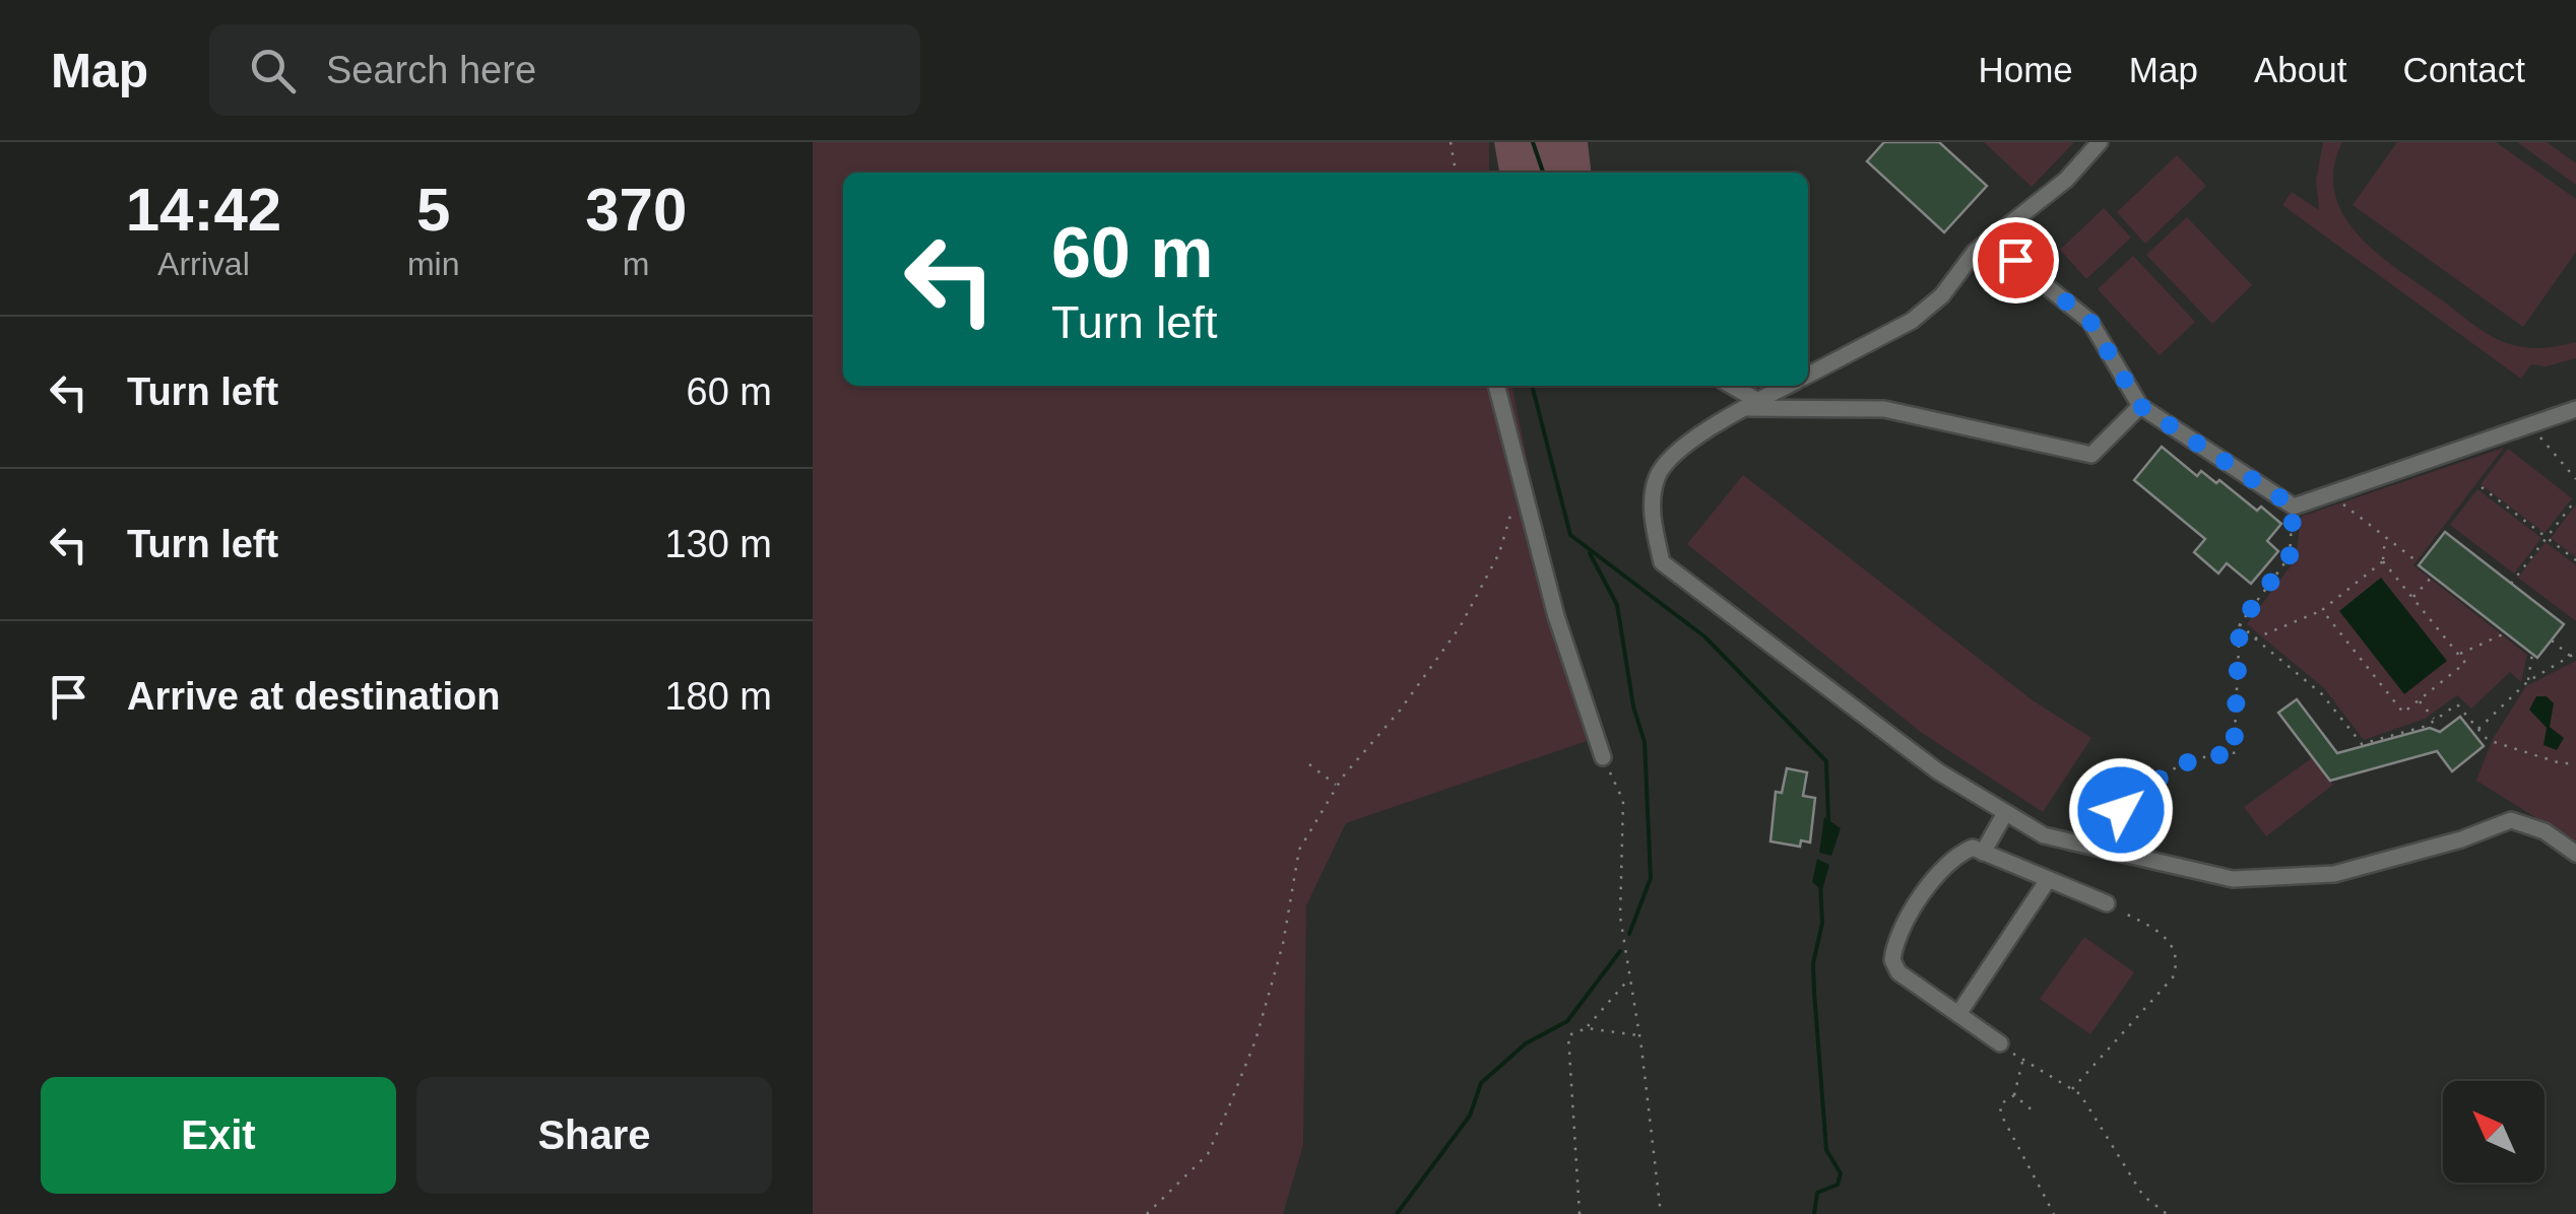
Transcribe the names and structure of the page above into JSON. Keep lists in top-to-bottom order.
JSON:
{
  "north": "top left",
  "page": {
    "header": "Map",
    "search": "Search here",
    "nav": [
      "Home",
      "Map",
      "About",
      "Contact"
    ],
    "eta": [
      "14:42",
      "Arrival",
      "5",
      "min",
      "370",
      "m"
    ],
    "turn": ["60 m", "Turn left"],
    "list": [
      {
        "name": "Turn left",
        "value": "60 m"
      },
      {
        "name": "Turn left",
        "value": "130 m"
      },
      {
        "name": "Arrive at destination",
        "value": "180 m"
      }
    ],
    "buttons": ["Exit", "Share"]
  }
}
